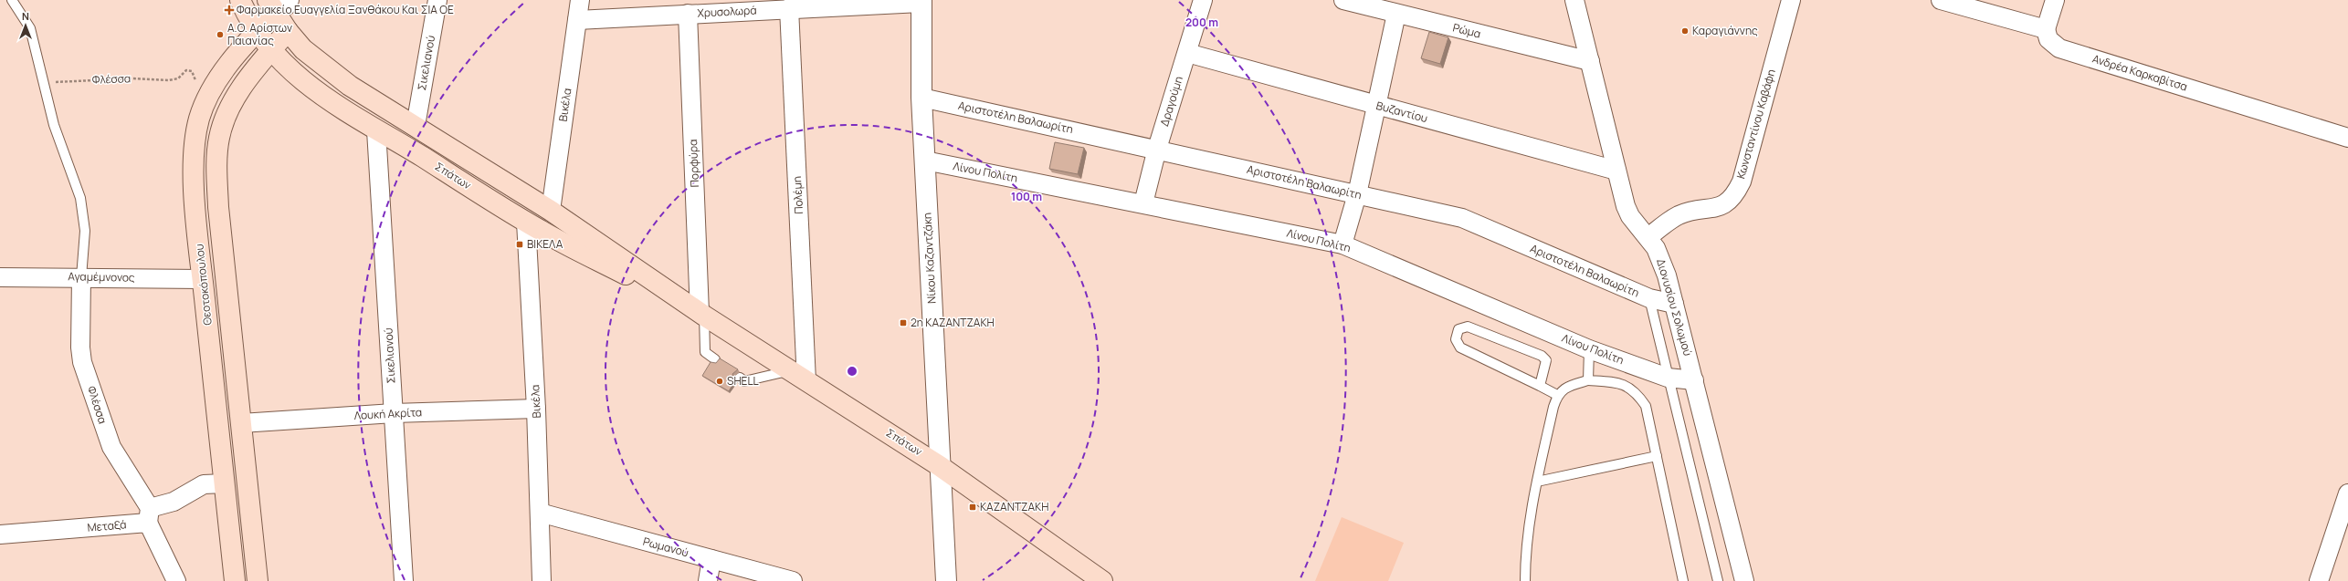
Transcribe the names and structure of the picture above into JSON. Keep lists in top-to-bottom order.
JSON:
{
  "streets": {
    "main road": ["Σπάτων", "Θεοτοκόπουλου"],
    "street": [
      "Χρυσολωρά",
      "Ρώμα",
      "Σικελιανού",
      "Ανδρέα Καρκαβίτσα",
      "Φλέσσα",
      "Δραγούμη",
      "Βικέλα",
      "Βυζαντίου",
      "Αριστοτέλη Βαλαωρίτη",
      "Κωνσταντίνου Καβάφη",
      "Πορφύρα",
      "Λίνου Πολίτη",
      "Πολέμη",
      "Νίκου Καζαντζάκη",
      "Αγαμέμνονος",
      "Διονυσίου Σολωμού",
      "Λουκή Ακρίτα",
      "Μεταξά",
      "Ρωμανού"
    ]
  },
  "crossings": [
    ["Χρυσολωρά", "Βικέλα"],
    ["Χρυσολωρά", "Πορφύρα"],
    ["Χρυσολωρά", "Πολέμη"],
    ["Χρυσολωρά", "Νίκου Καζαντζάκη"],
    ["Ρώμα", "Διονυσίου Σολωμού"],
    ["Σικελιανού", "Σπάτων"],
    ["Σικελιανού", "Λουκή Ακρίτα"],
    ["Φλέσσα", "Αγαμέμνονος"],
    ["Φλέσσα", "Μεταξά"],
    ["Δραγούμη", "Βυζαντίου"],
    ["Δραγούμη", "Αριστοτέλη Βαλαωρίτη"],
    ["Δραγούμη", "Λίνου Πολίτη"],
    ["Βικέλα", "Σπάτων"],
    ["Βικέλα", "Λουκή Ακρίτα"],
    ["Βικέλα", "Ρωμανού"],
    ["Βυζαντίου", "Διονυσίου Σολωμού"],
    ["Αριστοτέλη Βαλαωρίτη", "Νίκου Καζαντζάκη"],
    ["Αριστοτέλη Βαλαωρίτη", "Διονυσίου Σολωμού"],
    ["Κωνσταντίνου Καβάφη", "Διονυσίου Σολωμού"],
    ["Πορφύρα", "Σπάτων"],
    ["Λίνου Πολίτη", "Νίκου Καζαντζάκη"],
    ["Λίνου Πολίτη", "Διονυσίου Σολωμού"],
    ["Σπάτων", "Πολέμη"],
    ["Σπάτων", "Νίκου Καζαντζάκη"],
    ["Σπάτων", "Θεοτοκόπουλου"],
    ["Αγαμέμνονος", "Θεοτοκόπουλου"],
    ["Θεοτοκόπουλου", "Λουκή Ακρίτα"],
    ["Θεοτοκόπουλου", "Μεταξά"]
  ],
  "places": {
    "health": ["Φαρμακείο Ευαγγελία Ξανθάκου Και ΣΙΑ ΟΕ"],
    "other": ["Καραγιάννης", "Α.Ο. Αρίστων Παιανίας", "SHELL"],
    "transit": ["ΒΙΚΕΛΑ", "2η ΚΑΖΑΝΤΖΑΚΗ", "ΚΑΖΑΝΤΖΑΚΗ"]
  },
  "north": "top",
  "rings": ["200 m", "100 m"]
}
